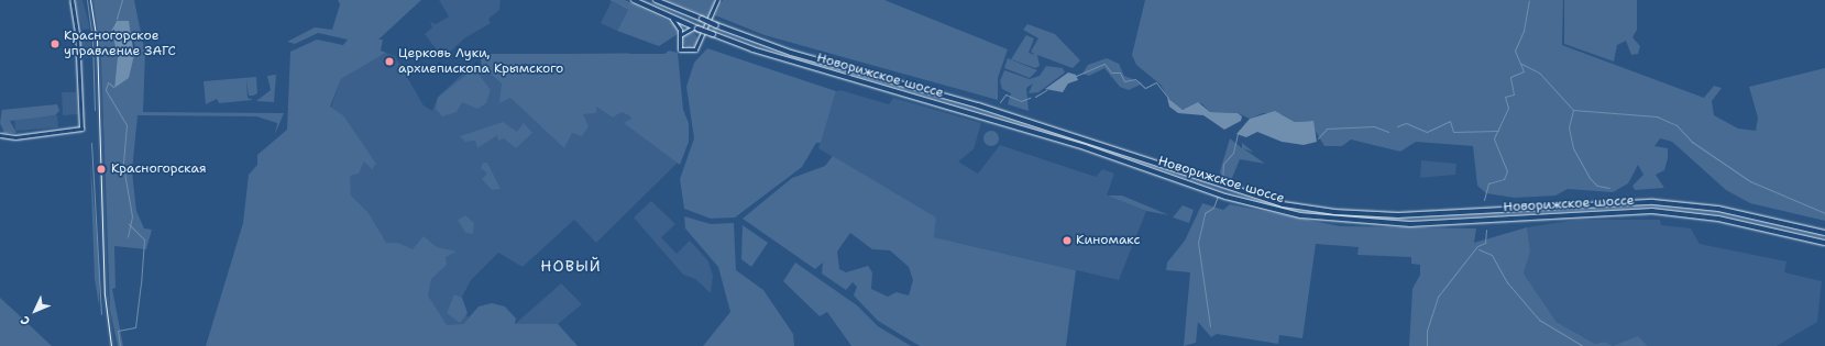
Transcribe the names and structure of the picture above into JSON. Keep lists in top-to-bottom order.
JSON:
{
  "streets": {
    "highway": ["Новорижское шоссе"]
  },
  "districts": ["НОВЫЙ"],
  "places": [
    "Красногорское управление ЗАГС",
    "Церковь Луки, архиепископа Крымского",
    "Красногорская",
    "Киномакс"
  ],
  "north": "bottom left"
}
